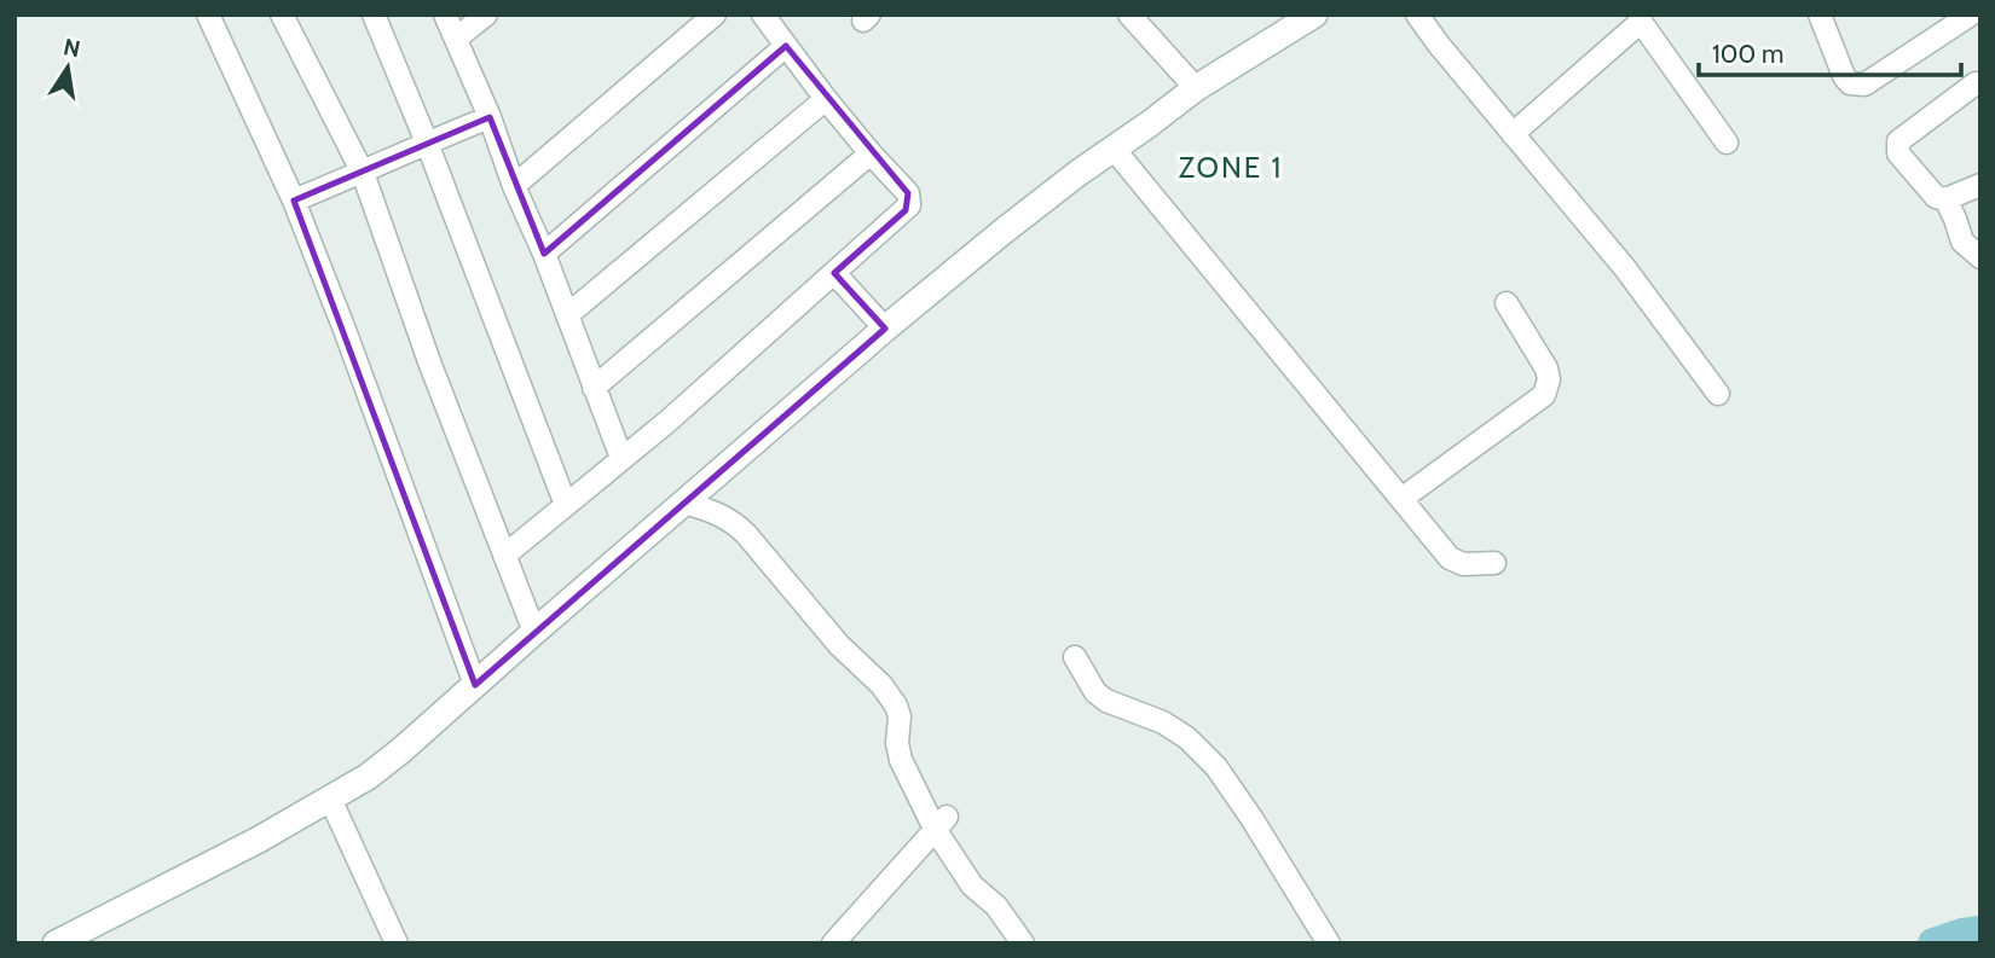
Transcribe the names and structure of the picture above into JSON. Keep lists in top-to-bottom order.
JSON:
{
  "districts": ["ZONE 1"],
  "scale_bar": "100 m",
  "north": "top"
}
